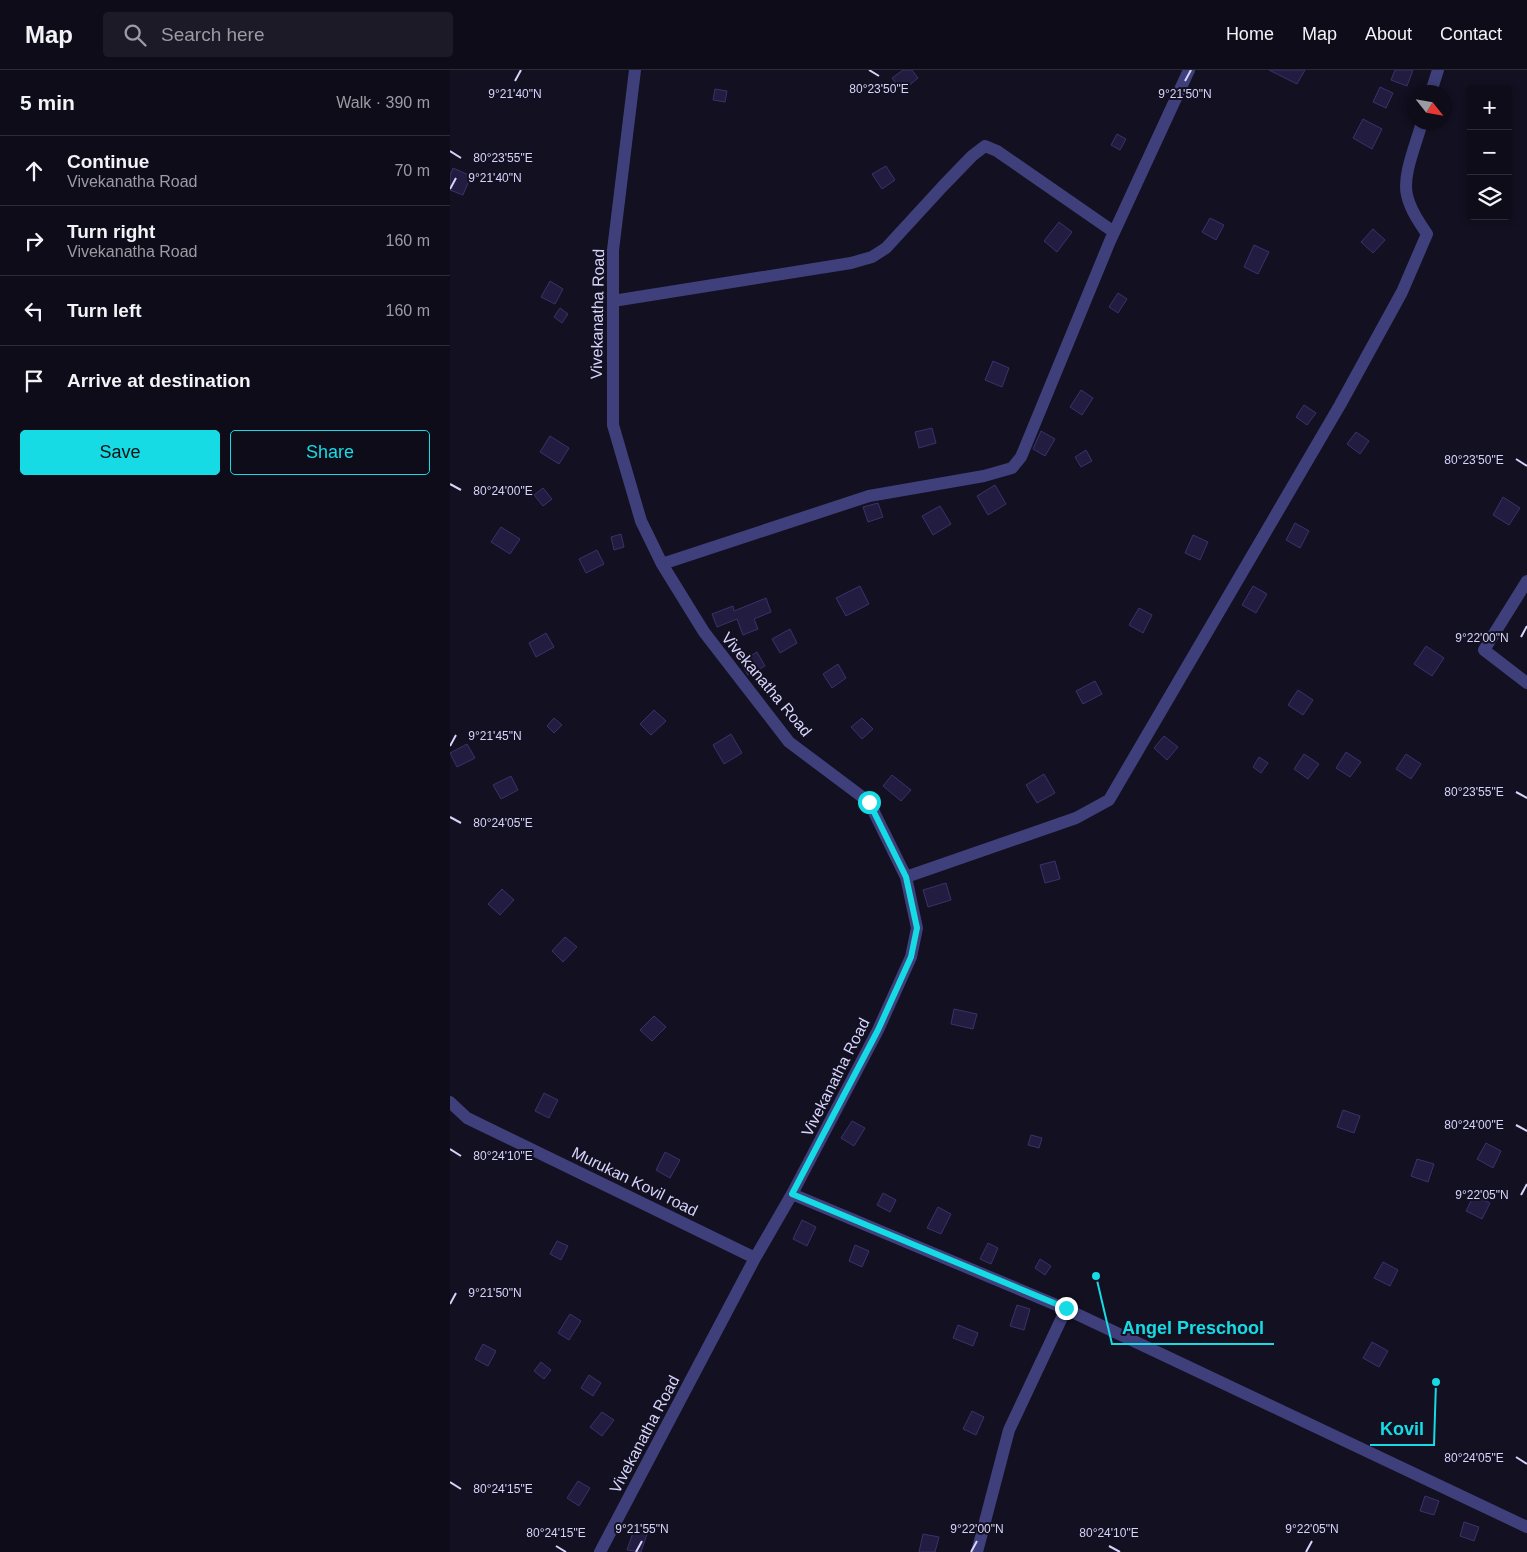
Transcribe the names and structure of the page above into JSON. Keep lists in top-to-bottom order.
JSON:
{
  "streets": {
    "street": ["Vivekanatha Road", "Murukan Kovil road"]
  },
  "crossings": [
    ["Vivekanatha Road", "Murukan Kovil road"]
  ],
  "places": ["Angel Preschool", "Kovil"],
  "north": "bottom right",
  "page": {
    "header": "Map",
    "search": "Search here",
    "nav": [
      "Home",
      "Map",
      "About",
      "Contact"
    ],
    "heading": ["5 min", "Walk · 390 m"],
    "map_buttons": ["+", "−"],
    "list": [
      ["Continue", "Vivekanatha Road", "70 m"],
      ["Turn right", "Vivekanatha Road", "160 m"],
      ["Turn left", "160 m"],
      "Arrive at destination"
    ],
    "buttons": ["Save", "Share"]
  },
  "coordinates": [
    "80°23'50\"E",
    "9°21'40\"N",
    "9°21'50\"N",
    "80°23'55\"E",
    "80°24'00\"E",
    "9°22'00\"N",
    "9°21'45\"N",
    "80°24'05\"E",
    "80°24'10\"E",
    "9°22'05\"N",
    "80°24'15\"E",
    "9°21'55\"N"
  ]
}
